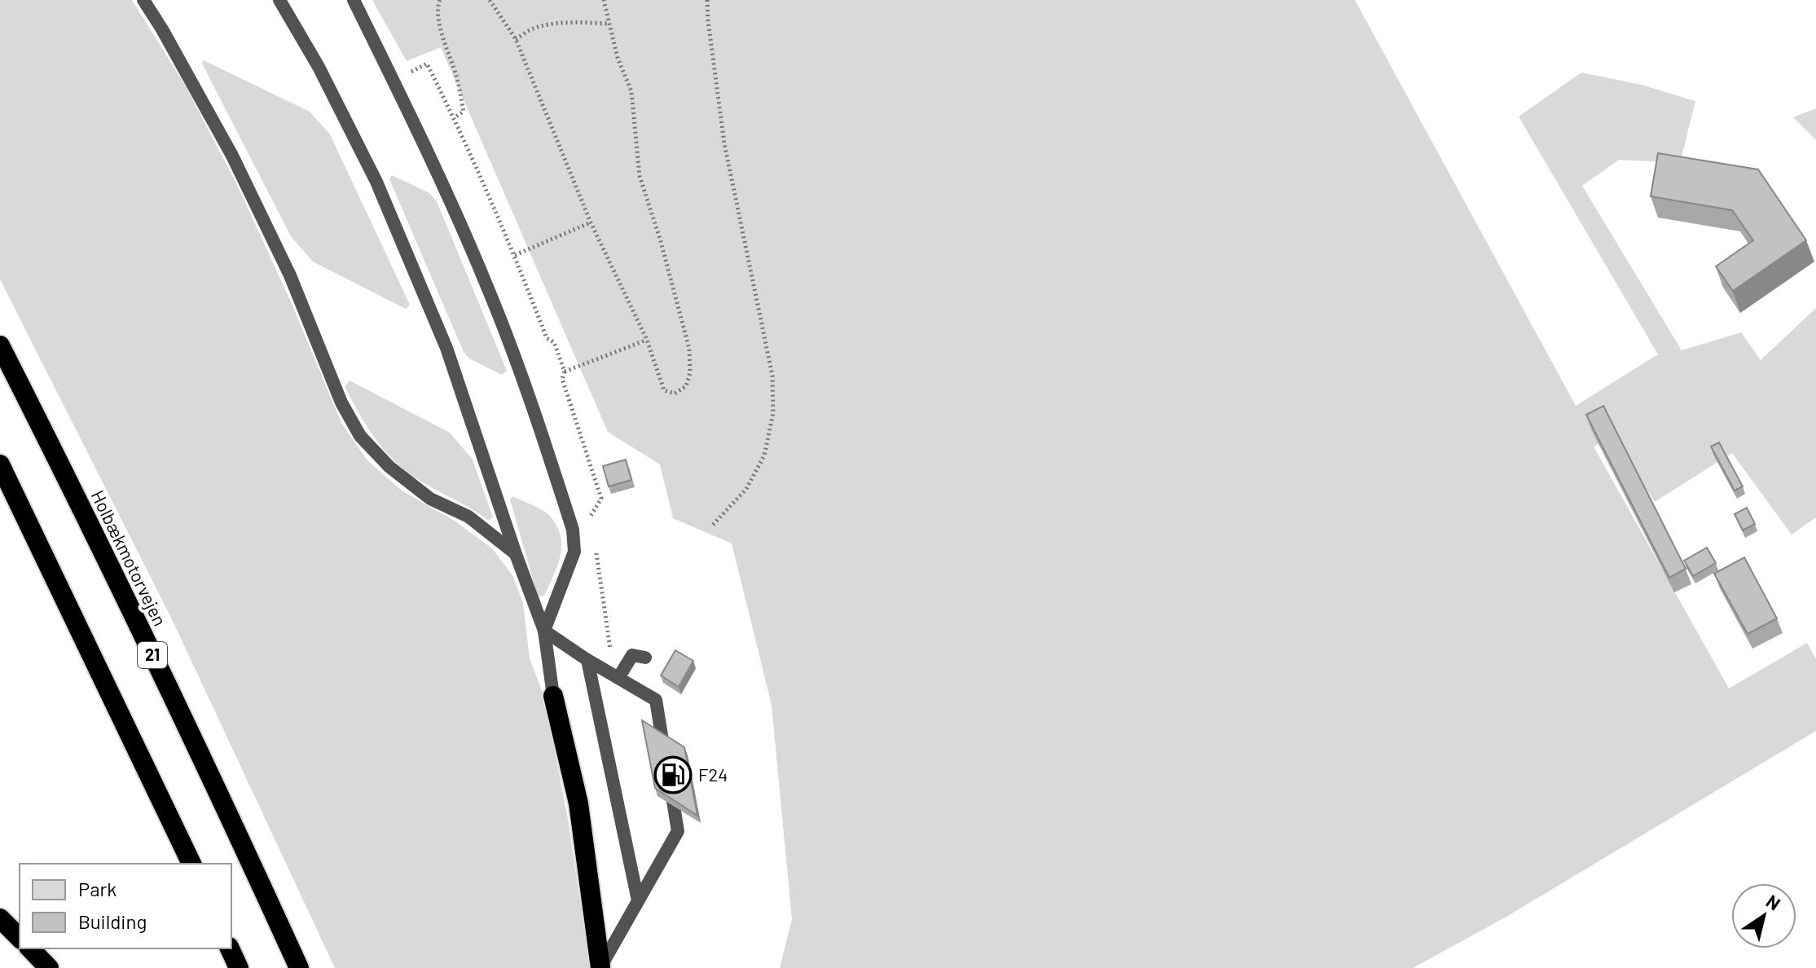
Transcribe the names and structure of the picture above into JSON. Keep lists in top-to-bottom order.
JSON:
{
  "streets": {
    "highway": ["Holbækmotorvejen", "21"]
  },
  "places": {
    "fuel station": ["F24"]
  },
  "legend": ["Park", "Building"],
  "north": "top right"
}
